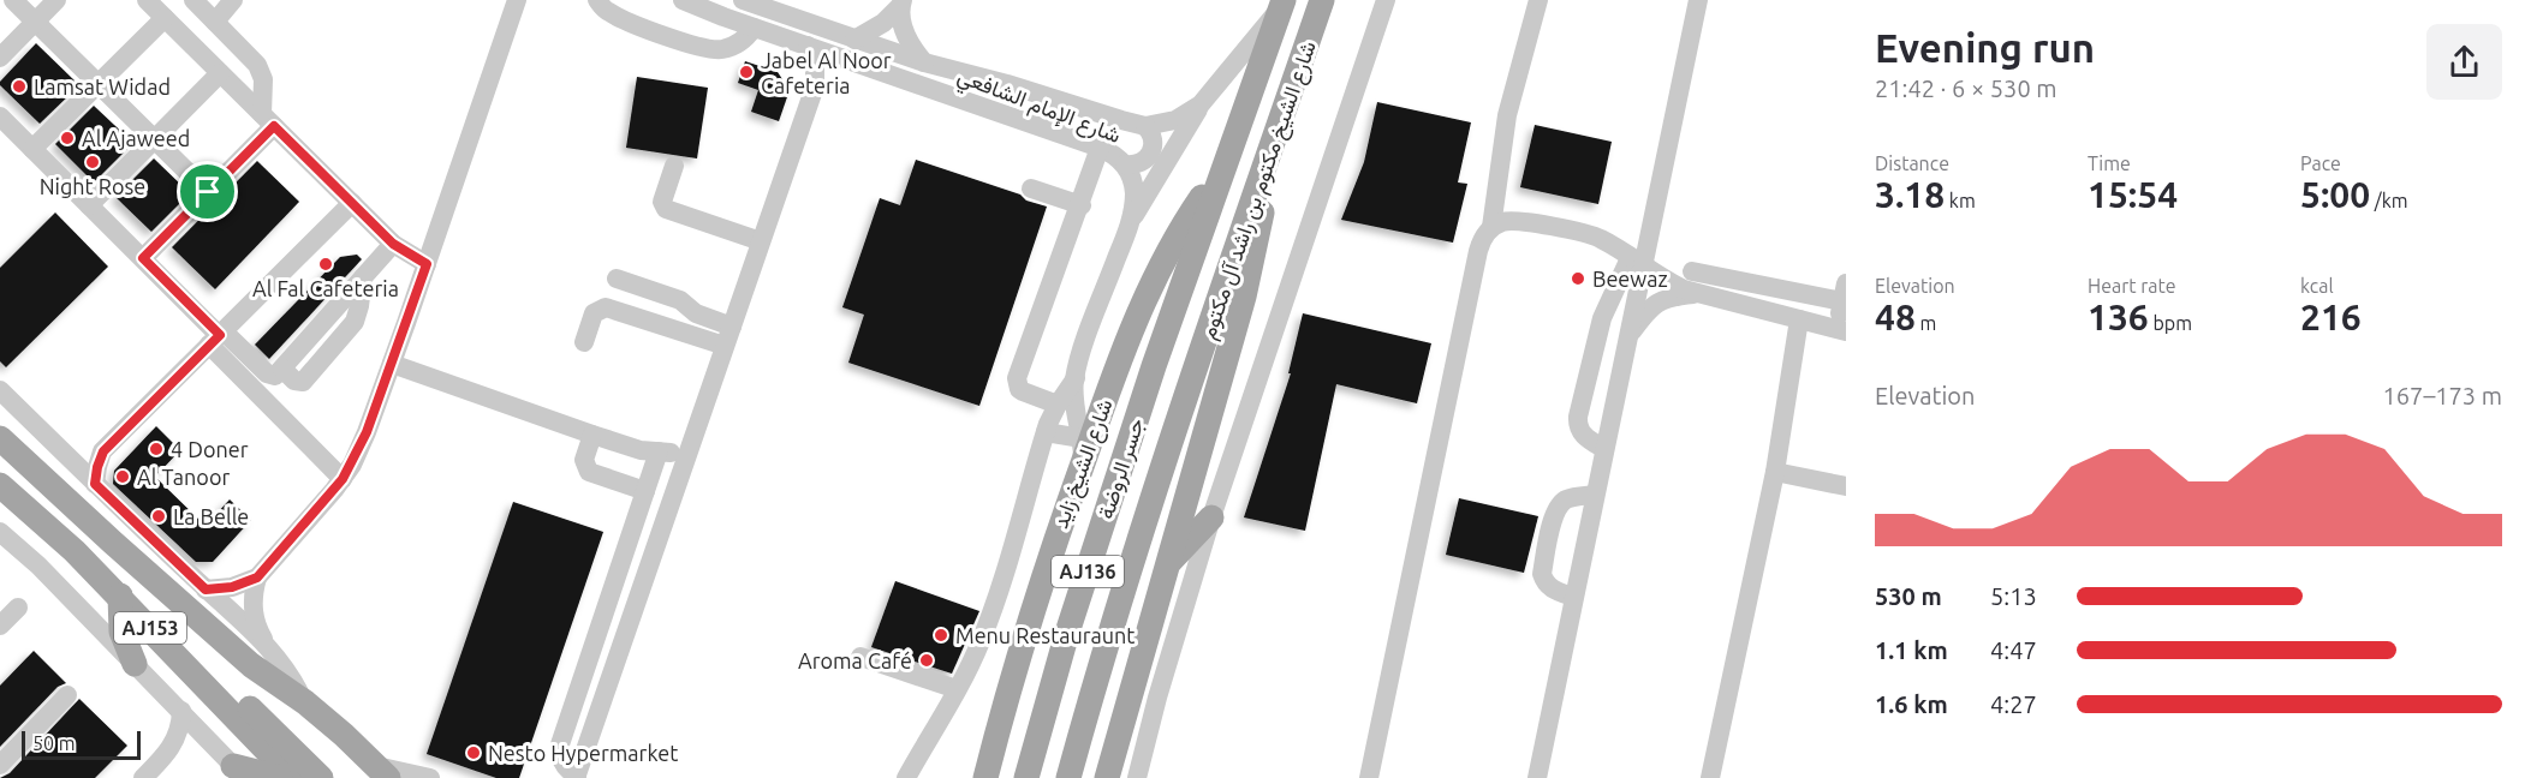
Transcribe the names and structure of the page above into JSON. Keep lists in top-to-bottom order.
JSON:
{
  "streets": {
    "main road": [
      "شارع الشيخ مكتوم بن راشد آل مكتوم",
      "شارع الشيخ زايد",
      "جسر الروضة",
      "AJ136",
      "AJ153"
    ],
    "street": ["شارع الإمام الشافعي"]
  },
  "crossings": [
    ["شارع الإمام الشافعي", "شارع الشيخ مكتوم بن راشد آل مكتوم"],
    ["شارع الإمام الشافعي", "شارع الشيخ زايد"],
    ["شارع الشيخ مكتوم بن راشد آل مكتوم", "شارع الشيخ زايد"],
    ["شارع الشيخ مكتوم بن راشد آل مكتوم", "جسر الروضة"]
  ],
  "places": [
    "Jabel Al Noor Cafeteria",
    "Lamsat Widad",
    "Al Ajaweed",
    "Night Rose",
    "Al Fal Cafeteria",
    "Beewaz",
    "4 Doner",
    "Al Tanoor",
    "La Belle",
    "Menu Restauraunt",
    "Aroma Café",
    "Nesto Hypermarket"
  ],
  "scale_bar": "50 m",
  "page": {
    "heading": ["Evening run", "21:42 · 6 × 530 m"],
    "stats": [
      ["Distance", "3.18 km"],
      ["Time", "15:54"],
      ["Pace", "5:00 /km"],
      ["Elevation", "48 m"],
      ["Heart rate", "136 bpm"],
      ["kcal", "216"]
    ],
    "chart": ["Elevation", "167–173 m"],
    "list": [
      {
        "name": "530 m",
        "note": "5:13"
      },
      {
        "name": "1.1 km",
        "note": "4:47"
      },
      {
        "name": "1.6 km",
        "note": "4:27"
      }
    ],
    "scale": "50 m"
  }
}
